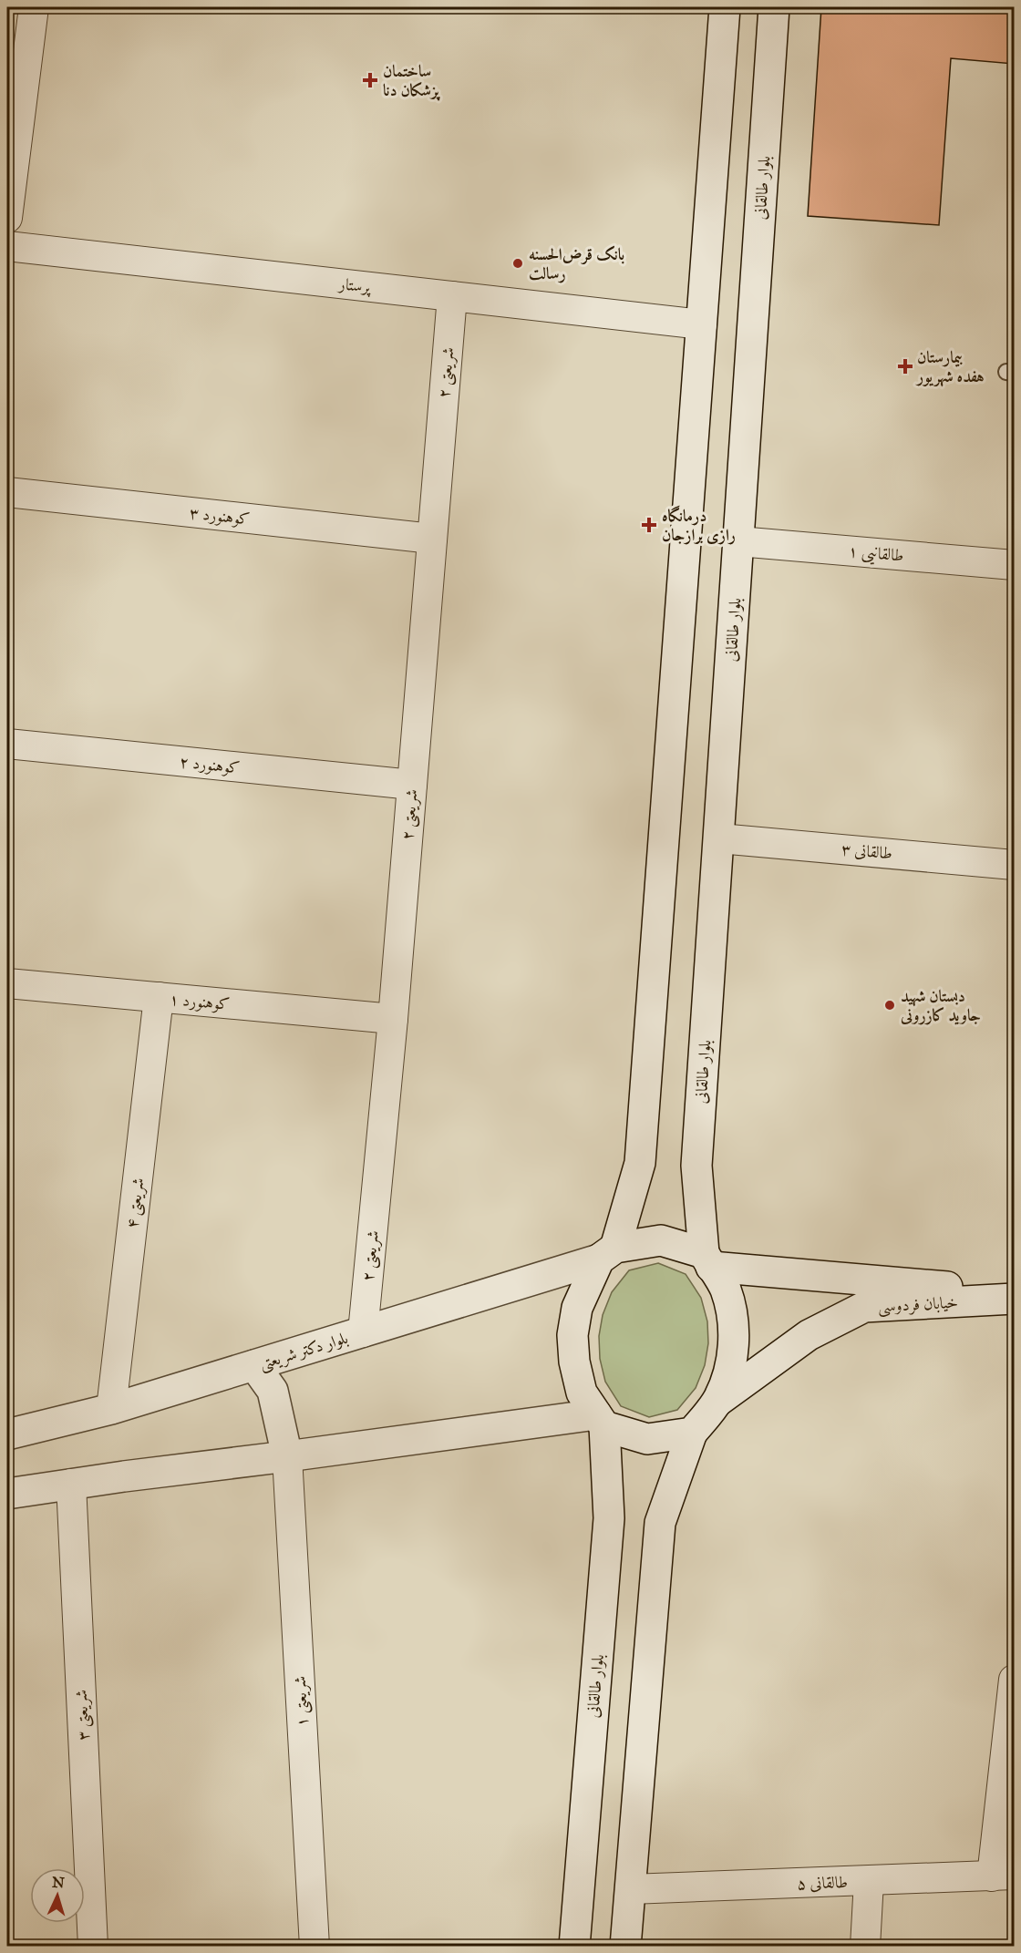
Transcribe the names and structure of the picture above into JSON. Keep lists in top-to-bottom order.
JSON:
{
  "streets": {
    "main road": ["بلوار طالقانی", "خیابان فردوسی", "بلوار دکتر شریعتی"],
    "street": [
      "پرستار",
      "شریعتی ۲",
      "کوهنورد ۳",
      "طالقانیی ۱",
      "کوهنورد ۲",
      "طالقانی ۳",
      "کوهنورد ۱",
      "شریعتی ۴",
      "شریعتی ۱",
      "شریعتی ۳",
      "طالقانی ۵"
    ]
  },
  "crossings": [
    ["بلوار طالقانی", "طالقانیی ۱"],
    ["بلوار طالقانی", "طالقانی ۳"],
    ["بلوار طالقانی", "خیابان فردوسی"],
    ["بلوار طالقانی", "بلوار دکتر شریعتی"],
    ["پرستار", "شریعتی ۲"],
    ["شریعتی ۲", "کوهنورد ۳"],
    ["شریعتی ۲", "کوهنورد ۲"],
    ["شریعتی ۲", "کوهنورد ۱"],
    ["شریعتی ۲", "بلوار دکتر شریعتی"],
    ["کوهنورد ۱", "شریعتی ۴"],
    ["شریعتی ۴", "بلوار دکتر شریعتی"],
    ["خیابان فردوسی", "بلوار دکتر شریعتی"]
  ],
  "places": {
    "health": ["ساختمان پزشکان دنا", "بیمارستان هفده شهریور", "درمانگاه رازی برازجان"],
    "other": ["بانک قرض‌الحسنه رسالت", "دبستان شهید جاوید کازرونی"]
  },
  "north": "top"
}
